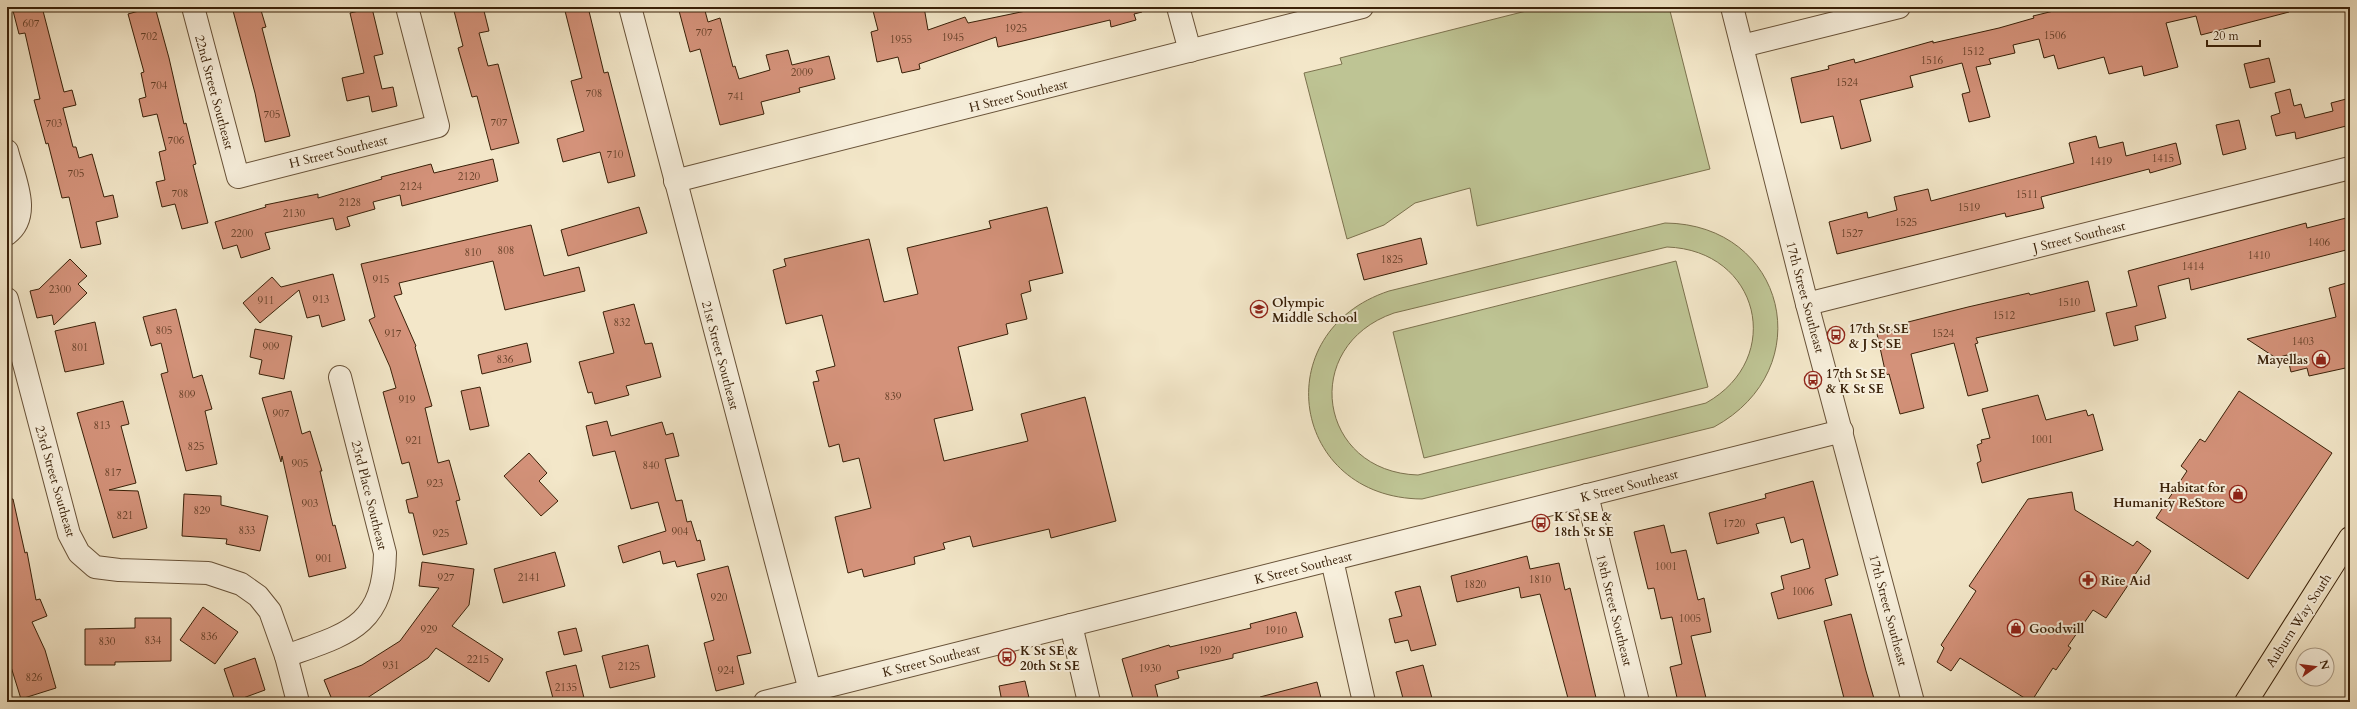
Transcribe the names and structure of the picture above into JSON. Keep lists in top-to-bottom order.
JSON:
{
  "streets": {
    "main road": ["Auburn Way South"],
    "street": [
      "22nd Street Southeast",
      "H Street Southeast",
      "J Street Southeast",
      "17th Street Southeast",
      "21st Street Southeast",
      "23rd Street Southeast",
      "K Street Southeast",
      "23rd Place Southeast",
      "18th Street Southeast"
    ]
  },
  "crossings": [
    ["22nd Street Southeast", "H Street Southeast"],
    ["H Street Southeast", "21st Street Southeast"],
    ["J Street Southeast", "17th Street Southeast"],
    ["17th Street Southeast", "K Street Southeast"],
    ["21st Street Southeast", "K Street Southeast"],
    ["23rd Street Southeast", "23rd Place Southeast"],
    ["K Street Southeast", "18th Street Southeast"]
  ],
  "places": {
    "school or university": ["Olympic Middle School"],
    "bus stop": [
      "17th St SE & J St SE",
      "17th St SE & K St SE",
      "K St SE & 18th St SE",
      "K St SE & 20th St SE"
    ],
    "shop": ["Mayellas", "Habitat for Humanity ReStore", "Goodwill"],
    "pharmacy": ["Rite Aid"]
  },
  "house_numbers": [
    "607",
    "1925",
    "707",
    "1506",
    "702",
    "1945",
    "1955",
    "1512",
    "1516",
    "2009",
    "1524",
    "704",
    "708",
    "741",
    "705",
    "707",
    "703",
    "706",
    "710",
    "1415",
    "1419",
    "705",
    "2120",
    "2124",
    "708",
    "1511",
    "2128",
    "1519",
    "2130",
    "1525",
    "2200",
    "1527",
    "1406",
    "808",
    "810",
    "1410",
    "1825",
    "1414",
    "915",
    "2300",
    "913",
    "911",
    "1510",
    "1512",
    "832",
    "805",
    "917",
    "1524",
    "1403",
    "909",
    "801",
    "836",
    "809",
    "839",
    "919",
    "907",
    "813",
    "1001",
    "921",
    "825",
    "905",
    "840",
    "817",
    "923",
    "903",
    "829",
    "821",
    "1720",
    "833",
    "904",
    "925",
    "901",
    "1001",
    "927",
    "2141",
    "1810",
    "1820",
    "1006",
    "920",
    "1005",
    "929",
    "1910",
    "836",
    "834",
    "830",
    "1920",
    "2215",
    "931",
    "2125",
    "1930",
    "924",
    "826",
    "2135"
  ],
  "scale_bar": "20 m",
  "north": "right"
}
